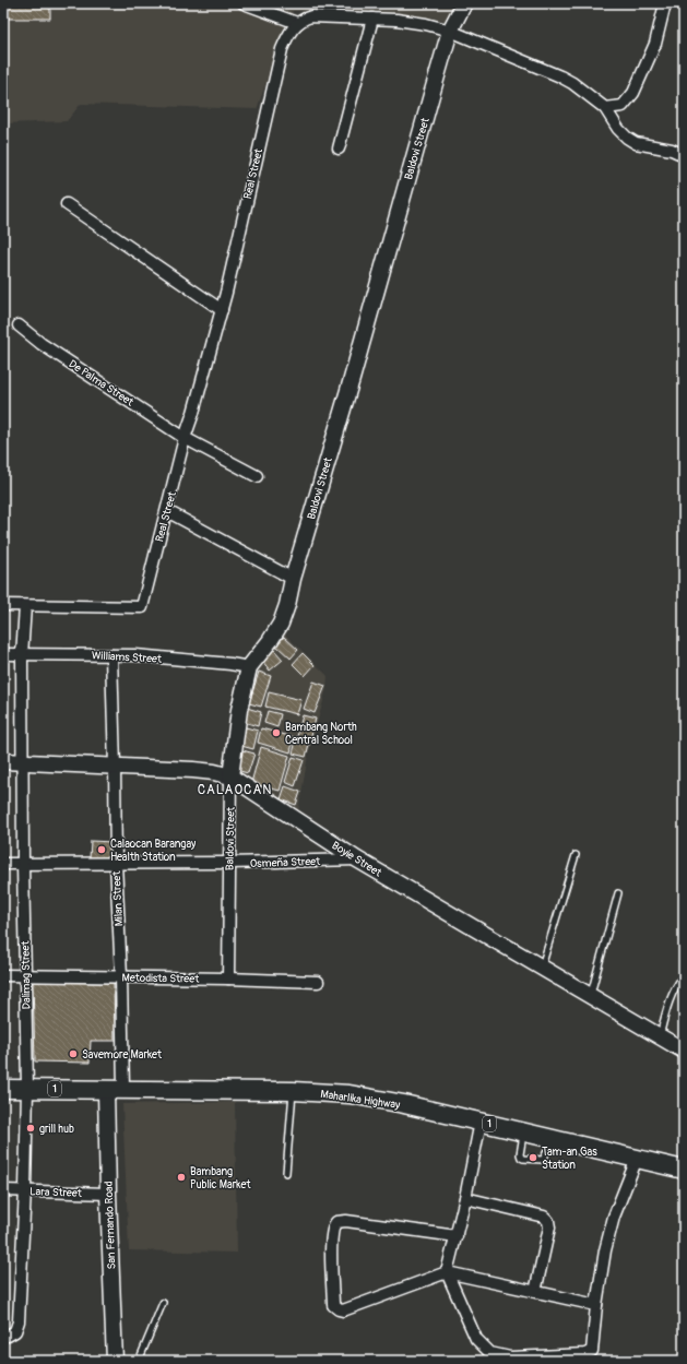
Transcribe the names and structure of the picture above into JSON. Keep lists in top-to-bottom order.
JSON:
{
  "streets": {
    "main road": ["1", "Maharlika Highway"],
    "street": [
      "Baldovi Street",
      "Real Street",
      "De Palma Street",
      "Williams Street",
      "Boyie Street",
      "Osmeña Street",
      "Milan Street",
      "Dalimag Street",
      "Metodista Street",
      "Lara Street",
      "San Fernando Road"
    ]
  },
  "crossings": [
    ["Baldovi Street", "Williams Street"],
    ["Baldovi Street", "Boyie Street"],
    ["Baldovi Street", "Osmeña Street"],
    ["Baldovi Street", "Metodista Street"],
    ["Real Street", "De Palma Street"],
    ["Real Street", "Dalimag Street"],
    ["Williams Street", "Milan Street"],
    ["Williams Street", "Dalimag Street"],
    ["Boyie Street", "Osmeña Street"],
    ["Boyie Street", "Milan Street"],
    ["Boyie Street", "Dalimag Street"],
    ["Osmeña Street", "Milan Street"],
    ["Osmeña Street", "Dalimag Street"],
    ["Milan Street", "Metodista Street"],
    ["Milan Street", "Maharlika Highway"],
    ["Dalimag Street", "Metodista Street"],
    ["Dalimag Street", "Maharlika Highway"],
    ["Dalimag Street", "Lara Street"],
    ["Maharlika Highway", "San Fernando Road"],
    ["Lara Street", "San Fernando Road"]
  ],
  "districts": ["CALAOCAN"],
  "places": [
    "Bambang North Central School",
    "Calaocan Barangay Health Station",
    "Savemore Market",
    "grill hub",
    "Tam-an Gas Station",
    "Bambang Public Market"
  ]
}
